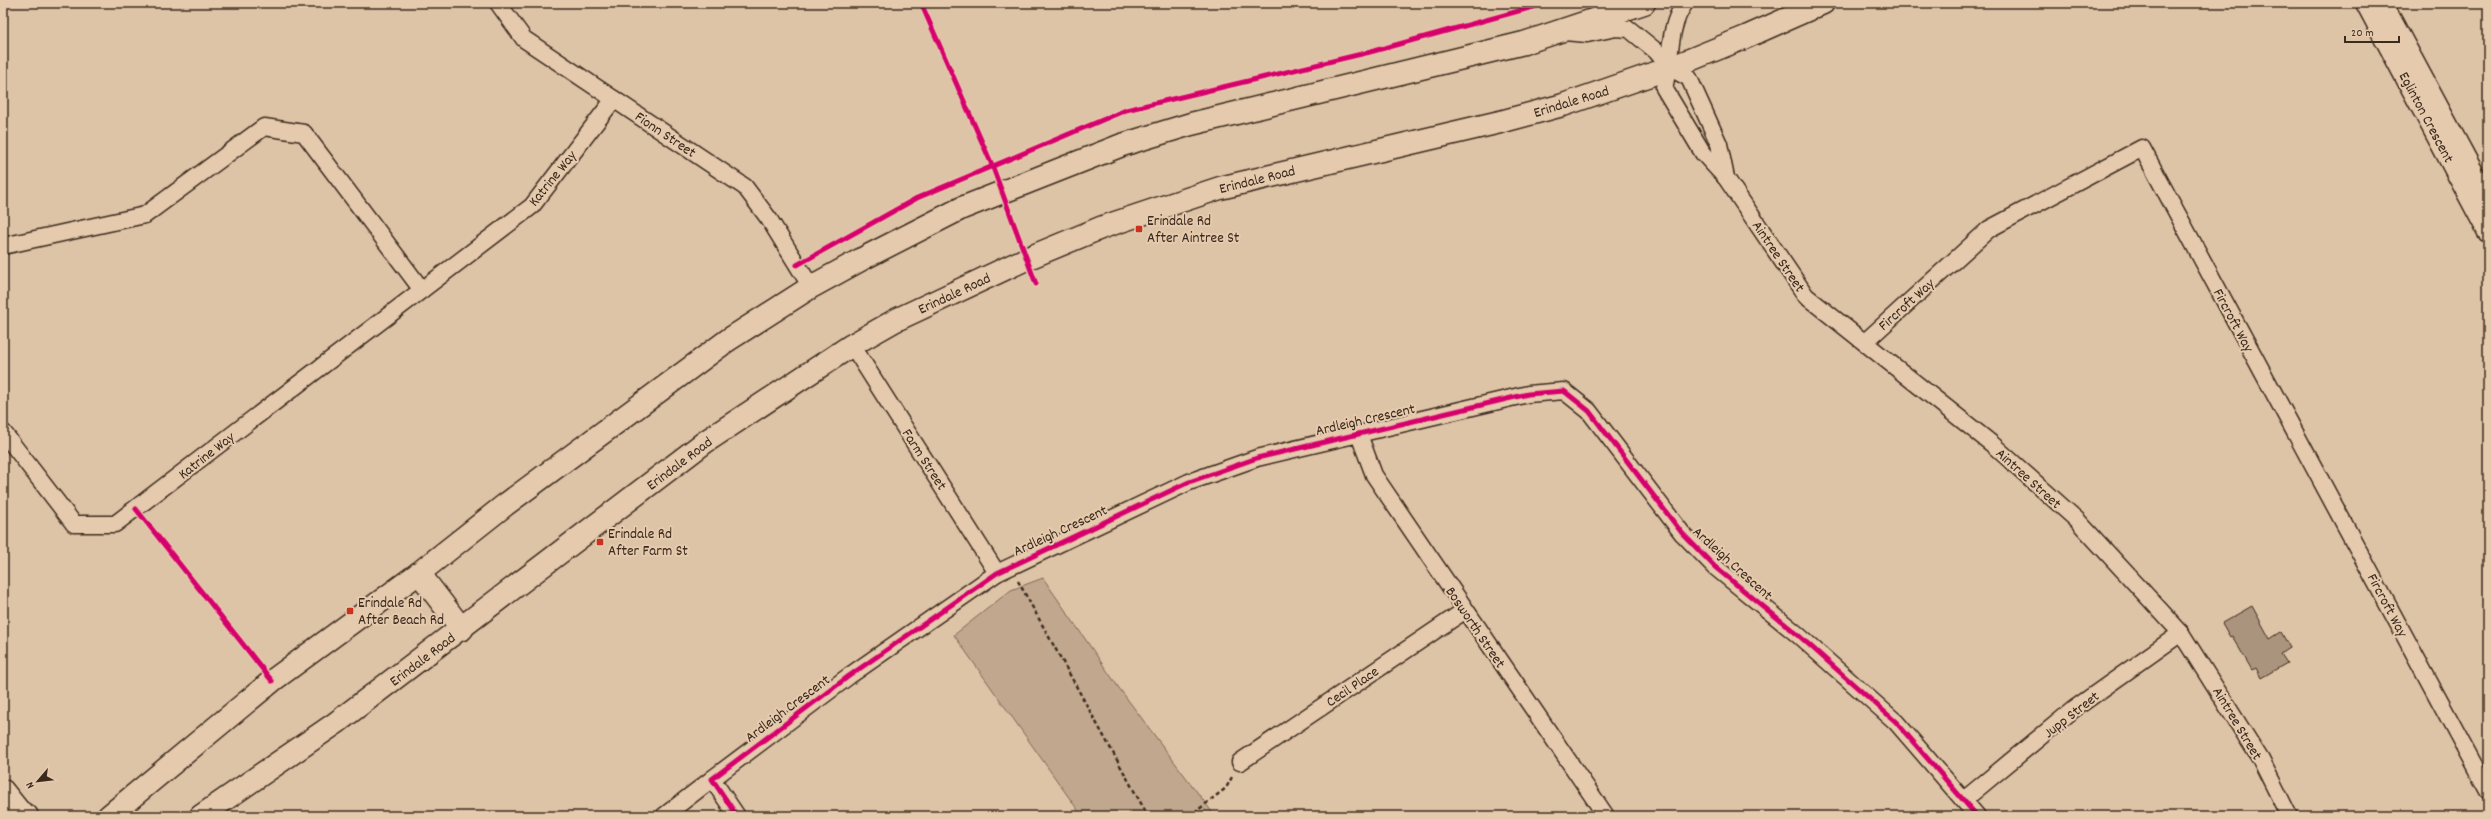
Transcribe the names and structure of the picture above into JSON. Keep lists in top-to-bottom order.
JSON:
{
  "streets": {
    "main road": ["Erindale Road"],
    "street": [
      "Eglinton Crescent",
      "Fionn Street",
      "Katrine Way",
      "Aintree Street",
      "Fircroft Way",
      "Ardleigh Crescent",
      "Farm Street",
      "Bosworth Street",
      "Cecil Place",
      "Jupp Street"
    ]
  },
  "crossings": [
    ["Erindale Road", "Aintree Street"],
    ["Erindale Road", "Farm Street"],
    ["Fionn Street", "Katrine Way"],
    ["Aintree Street", "Fircroft Way"],
    ["Aintree Street", "Jupp Street"],
    ["Ardleigh Crescent", "Farm Street"],
    ["Ardleigh Crescent", "Bosworth Street"],
    ["Ardleigh Crescent", "Jupp Street"],
    ["Bosworth Street", "Cecil Place"]
  ],
  "places": {
    "transit": ["Erindale Rd After Aintree St", "Erindale Rd After Farm St", "Erindale Rd After Beach Rd"]
  },
  "scale_bar": "20 m",
  "north": "bottom left"
}
